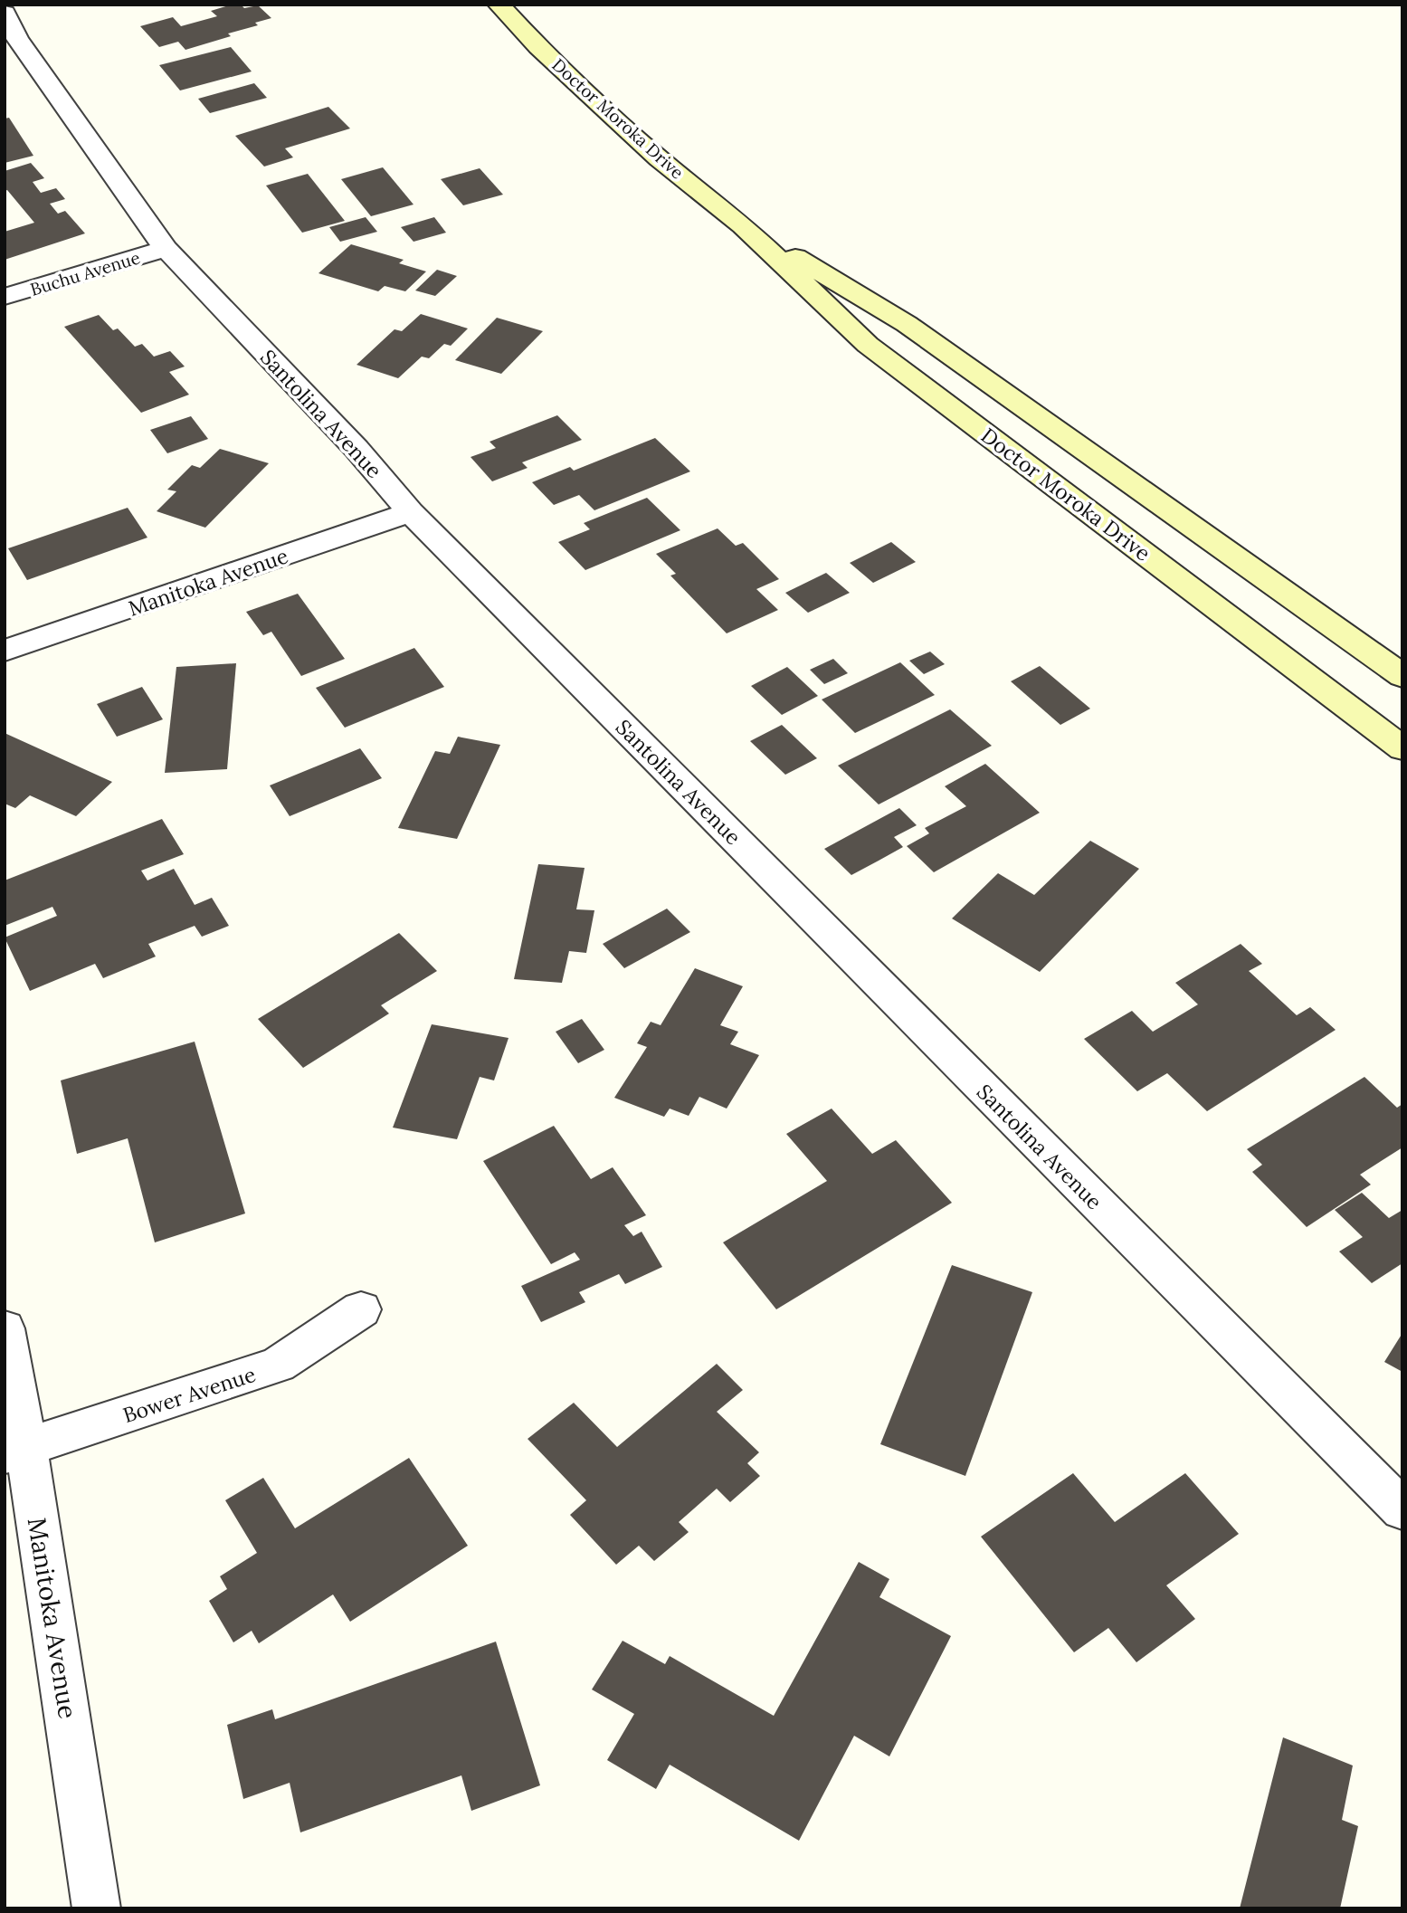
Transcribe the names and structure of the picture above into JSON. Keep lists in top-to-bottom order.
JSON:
{
  "streets": {
    "main road": ["Doctor Moroka Drive"],
    "street": [
      "Buchu Avenue",
      "Santolina Avenue",
      "Manitoka Avenue",
      "Bower Avenue"
    ]
  },
  "crossings": [
    ["Buchu Avenue", "Santolina Avenue"],
    ["Santolina Avenue", "Manitoka Avenue"],
    ["Manitoka Avenue", "Bower Avenue"]
  ]
}
